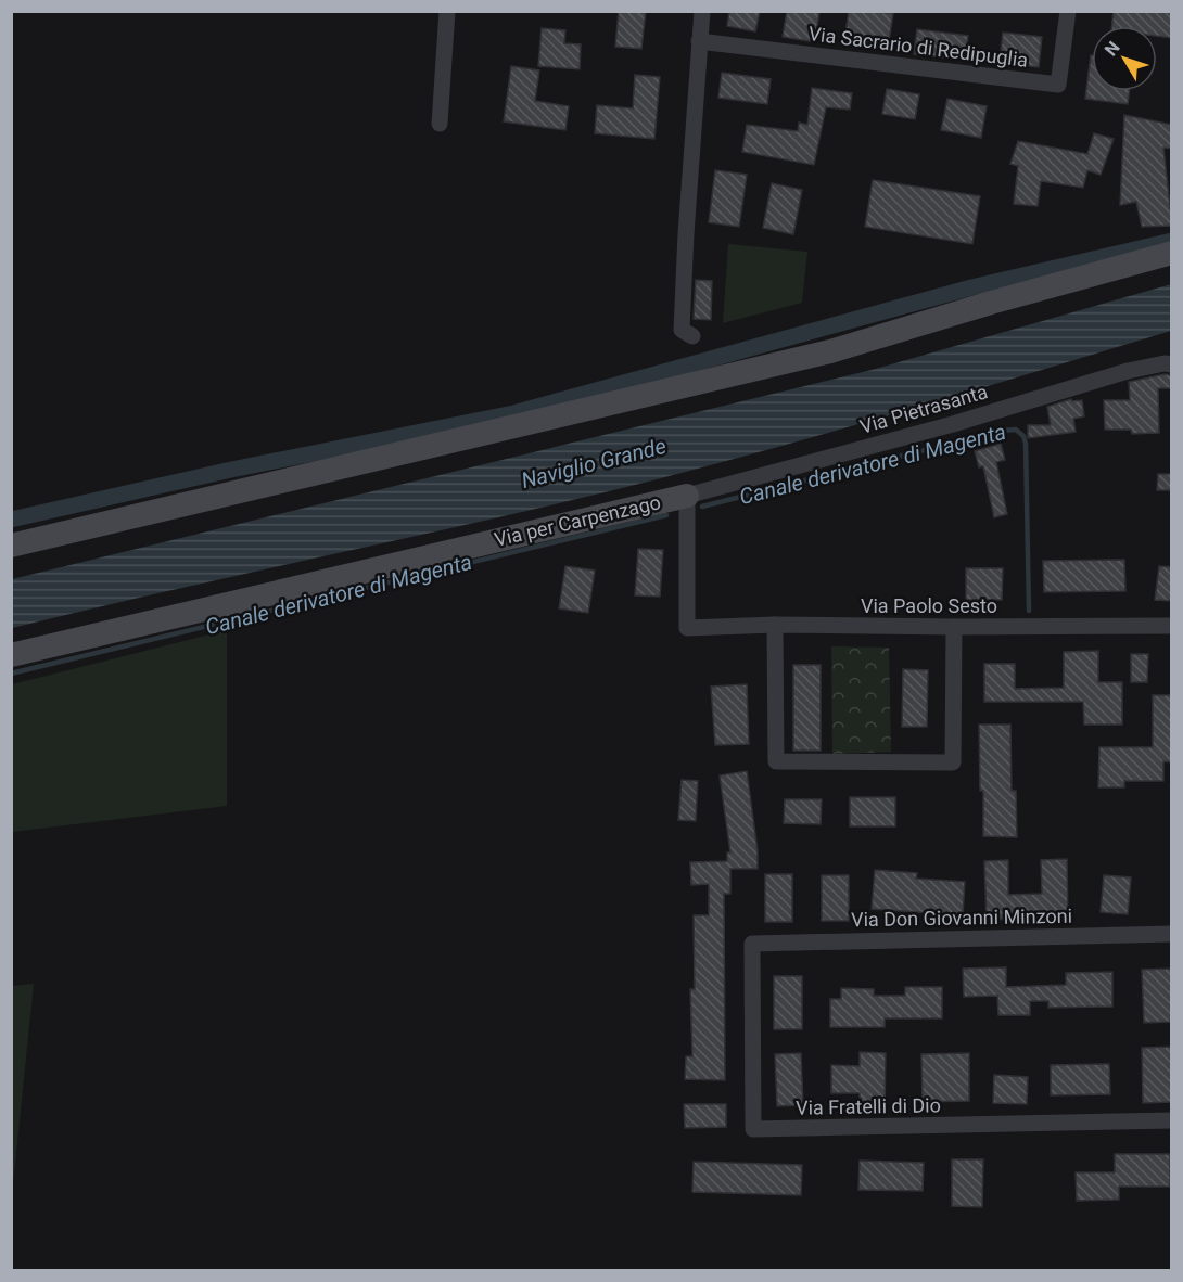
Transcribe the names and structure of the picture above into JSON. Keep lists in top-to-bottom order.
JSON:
{
  "streets": {
    "street": [
      "Via Sacrario di Redipuglia",
      "Via Pietrasanta",
      "Via per Carpenzago",
      "Via Paolo Sesto",
      "Via Don Giovanni Minzoni",
      "Via Fratelli di Dio"
    ]
  },
  "crossings": [
    ["Via Pietrasanta", "Via per Carpenzago"],
    ["Via Pietrasanta", "Via Paolo Sesto"],
    ["Via per Carpenzago", "Via Paolo Sesto"],
    ["Via Don Giovanni Minzoni", "Via Fratelli di Dio"]
  ],
  "water": ["Naviglio Grande", "Canale derivatore di Magenta"],
  "north": "top left"
}
